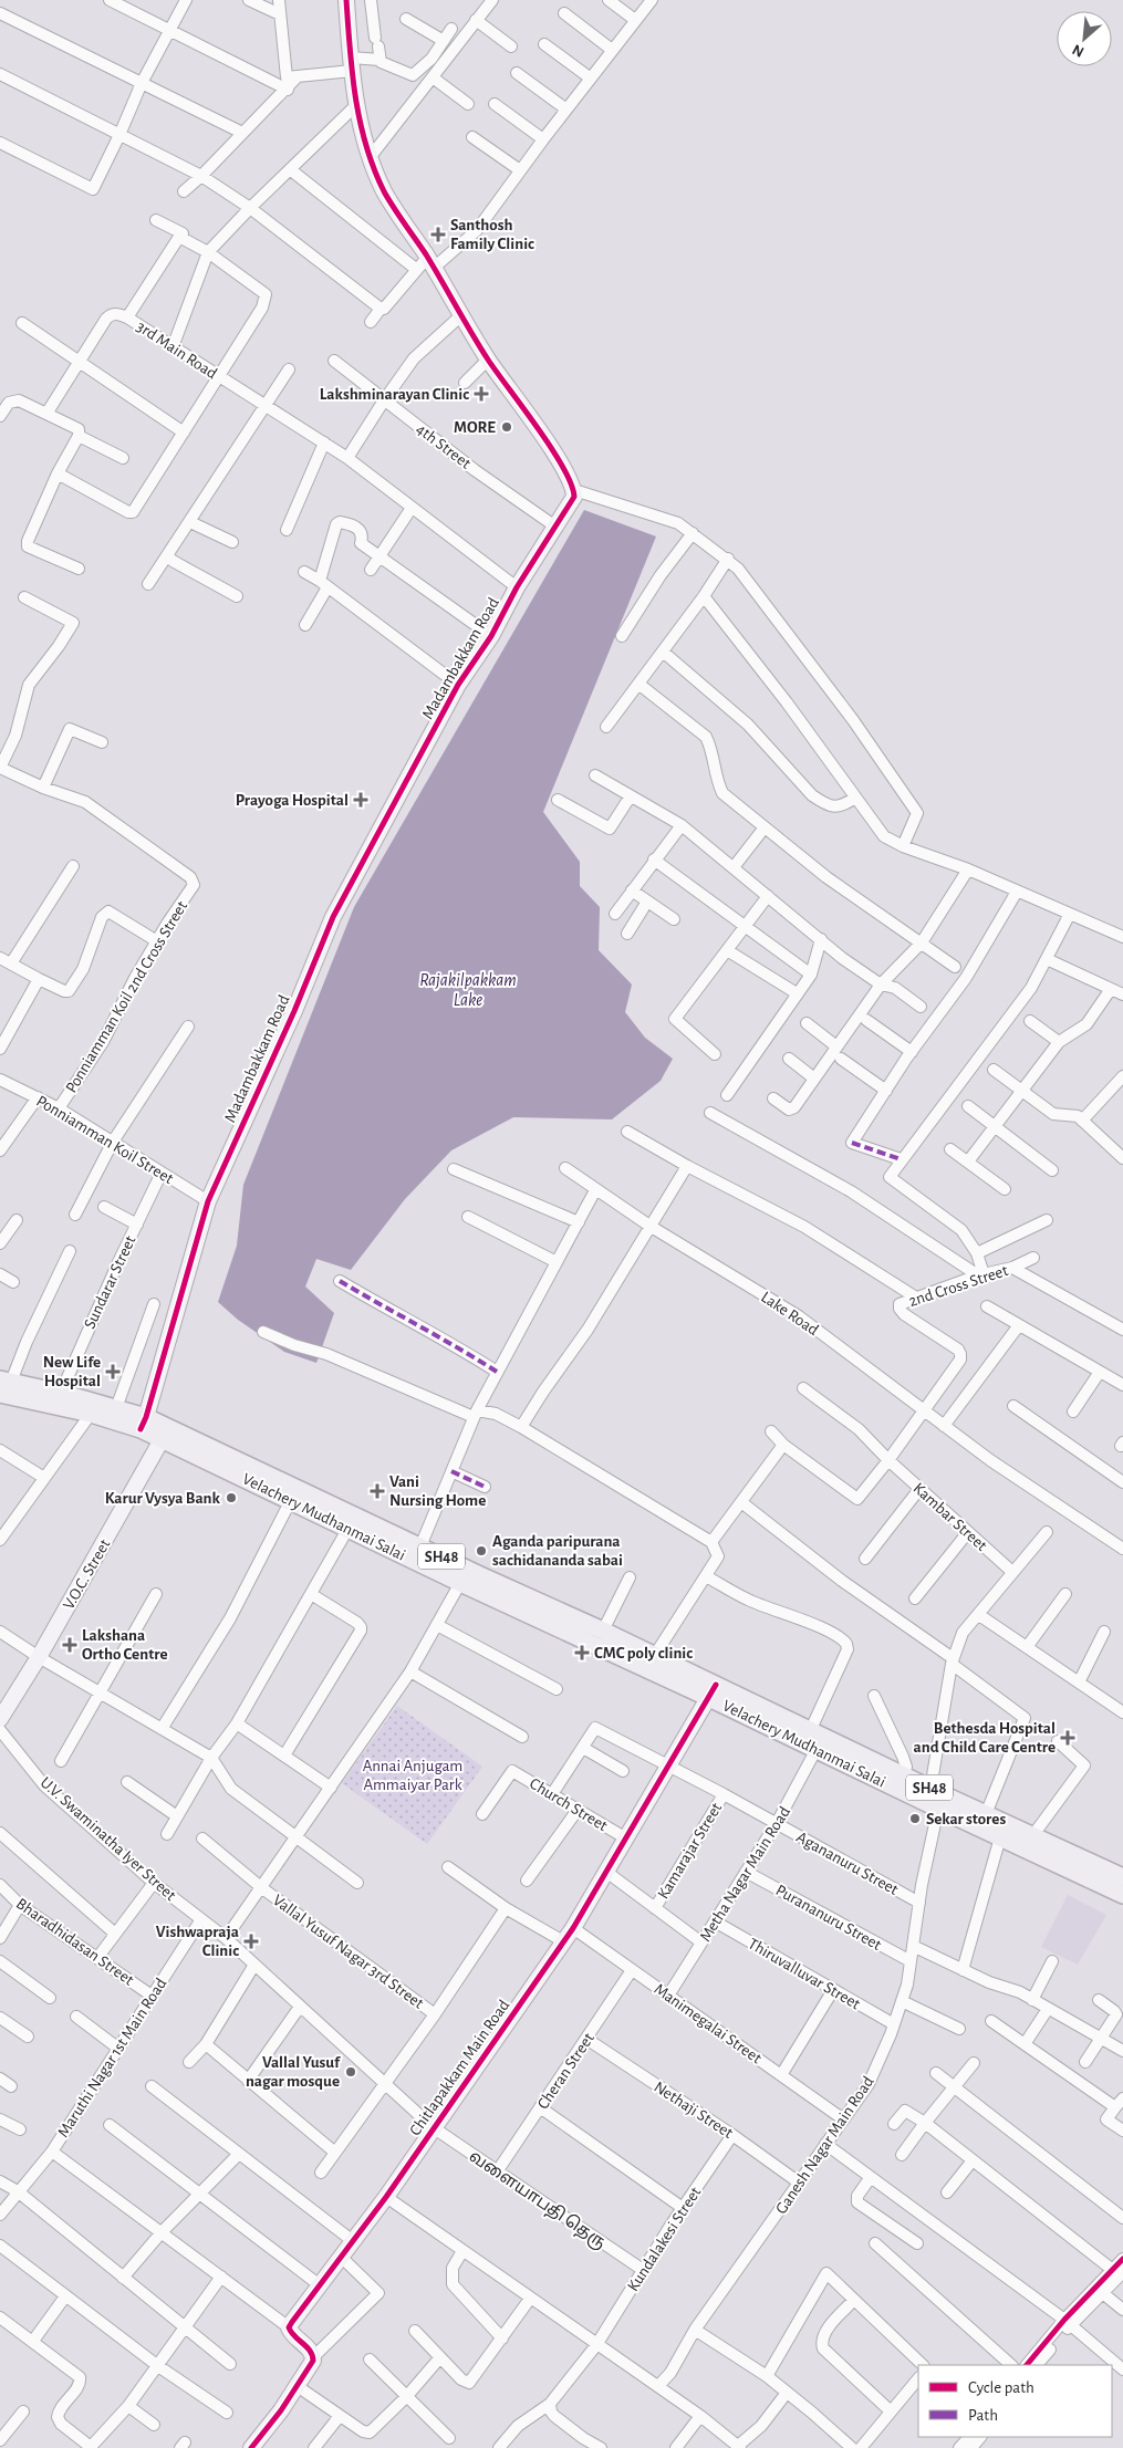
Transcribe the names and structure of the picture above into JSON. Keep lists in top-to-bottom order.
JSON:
{
  "streets": {
    "main road": ["Velachery Mudhanmai Salai", "SH48"],
    "street": [
      "3rd Main Road",
      "4th Street",
      "Madambakkam Road",
      "Ponniamman Koil 2nd Cross Street",
      "Ponniamman Koil Street",
      "Sundarar Street",
      "2nd Cross Street",
      "Lake Road",
      "Kambar Street",
      "V.O.C. Street",
      "Church Street",
      "U.V. Swaminatha Iyer Street",
      "Kamarajar Street",
      "Agananuru Street",
      "Metha Nagar Main Road",
      "Purananuru Street",
      "Bharadhidasan Street",
      "Vallal Yusuf Nagar 3rd Street",
      "Thiruvalluvar Street",
      "Manimegalai Street",
      "Maruthi Nagar 1st Main Road",
      "Chitlapakkam Main Road",
      "Cheran Street",
      "Nethaji Street",
      "Ganesh Nagar Main Road",
      "வளையாபதி தெரு",
      "Kundalakesi Street"
    ]
  },
  "crossings": [
    ["3rd Main Road", "Madambakkam Road"],
    ["4th Street", "Madambakkam Road"],
    ["Madambakkam Road", "Ponniamman Koil Street"],
    ["Madambakkam Road", "Velachery Mudhanmai Salai"],
    ["Ponniamman Koil 2nd Cross Street", "Ponniamman Koil Street"],
    ["Ponniamman Koil Street", "Sundarar Street"],
    ["Sundarar Street", "Velachery Mudhanmai Salai"],
    ["2nd Cross Street", "Lake Road"],
    ["Velachery Mudhanmai Salai", "SH48"],
    ["Velachery Mudhanmai Salai", "V.O.C. Street"],
    ["Velachery Mudhanmai Salai", "Metha Nagar Main Road"],
    ["Velachery Mudhanmai Salai", "Chitlapakkam Main Road"],
    ["Velachery Mudhanmai Salai", "Ganesh Nagar Main Road"],
    ["SH48", "Ganesh Nagar Main Road"],
    ["Church Street", "Chitlapakkam Main Road"],
    ["U.V. Swaminatha Iyer Street", "Maruthi Nagar 1st Main Road"],
    ["U.V. Swaminatha Iyer Street", "வளையாபதி தெரு"],
    ["Kamarajar Street", "Agananuru Street"],
    ["Agananuru Street", "Metha Nagar Main Road"],
    ["Agananuru Street", "Chitlapakkam Main Road"],
    ["Agananuru Street", "Ganesh Nagar Main Road"],
    ["Metha Nagar Main Road", "Purananuru Street"],
    ["Metha Nagar Main Road", "Thiruvalluvar Street"],
    ["Metha Nagar Main Road", "Manimegalai Street"],
    ["Purananuru Street", "Ganesh Nagar Main Road"],
    ["Bharadhidasan Street", "Maruthi Nagar 1st Main Road"],
    ["Thiruvalluvar Street", "Ganesh Nagar Main Road"],
    ["Manimegalai Street", "Chitlapakkam Main Road"],
    ["Manimegalai Street", "Cheran Street"],
    ["Manimegalai Street", "Ganesh Nagar Main Road"],
    ["Chitlapakkam Main Road", "வளையாபதி தெரு"],
    ["Cheran Street", "Nethaji Street"],
    ["Cheran Street", "வளையாபதி தெரு"],
    ["Nethaji Street", "Ganesh Nagar Main Road"],
    ["Nethaji Street", "Kundalakesi Street"],
    ["வளையாபதி தெரு", "Kundalakesi Street"]
  ],
  "water": ["Rajakilpakkam Lake"],
  "parks": ["Annai Anjugam Ammaiyar Park"],
  "places": {
    "health": [
      "Santhosh Family Clinic",
      "Lakshminarayan Clinic",
      "Prayoga Hospital",
      "New Life Hospital",
      "Vani Nursing Home",
      "Lakshana Ortho Centre",
      "CMC poly clinic",
      "Bethesda Hospital and Child Care Centre",
      "Vishwapraja Clinic"
    ],
    "other": [
      "MORE",
      "Karur Vysya Bank",
      "Aganda paripurana sachidananda sabai",
      "Sekar stores",
      "Vallal Yusuf nagar mosque"
    ]
  },
  "legend": ["Cycle path", "Path"],
  "north": "bottom left"
}
